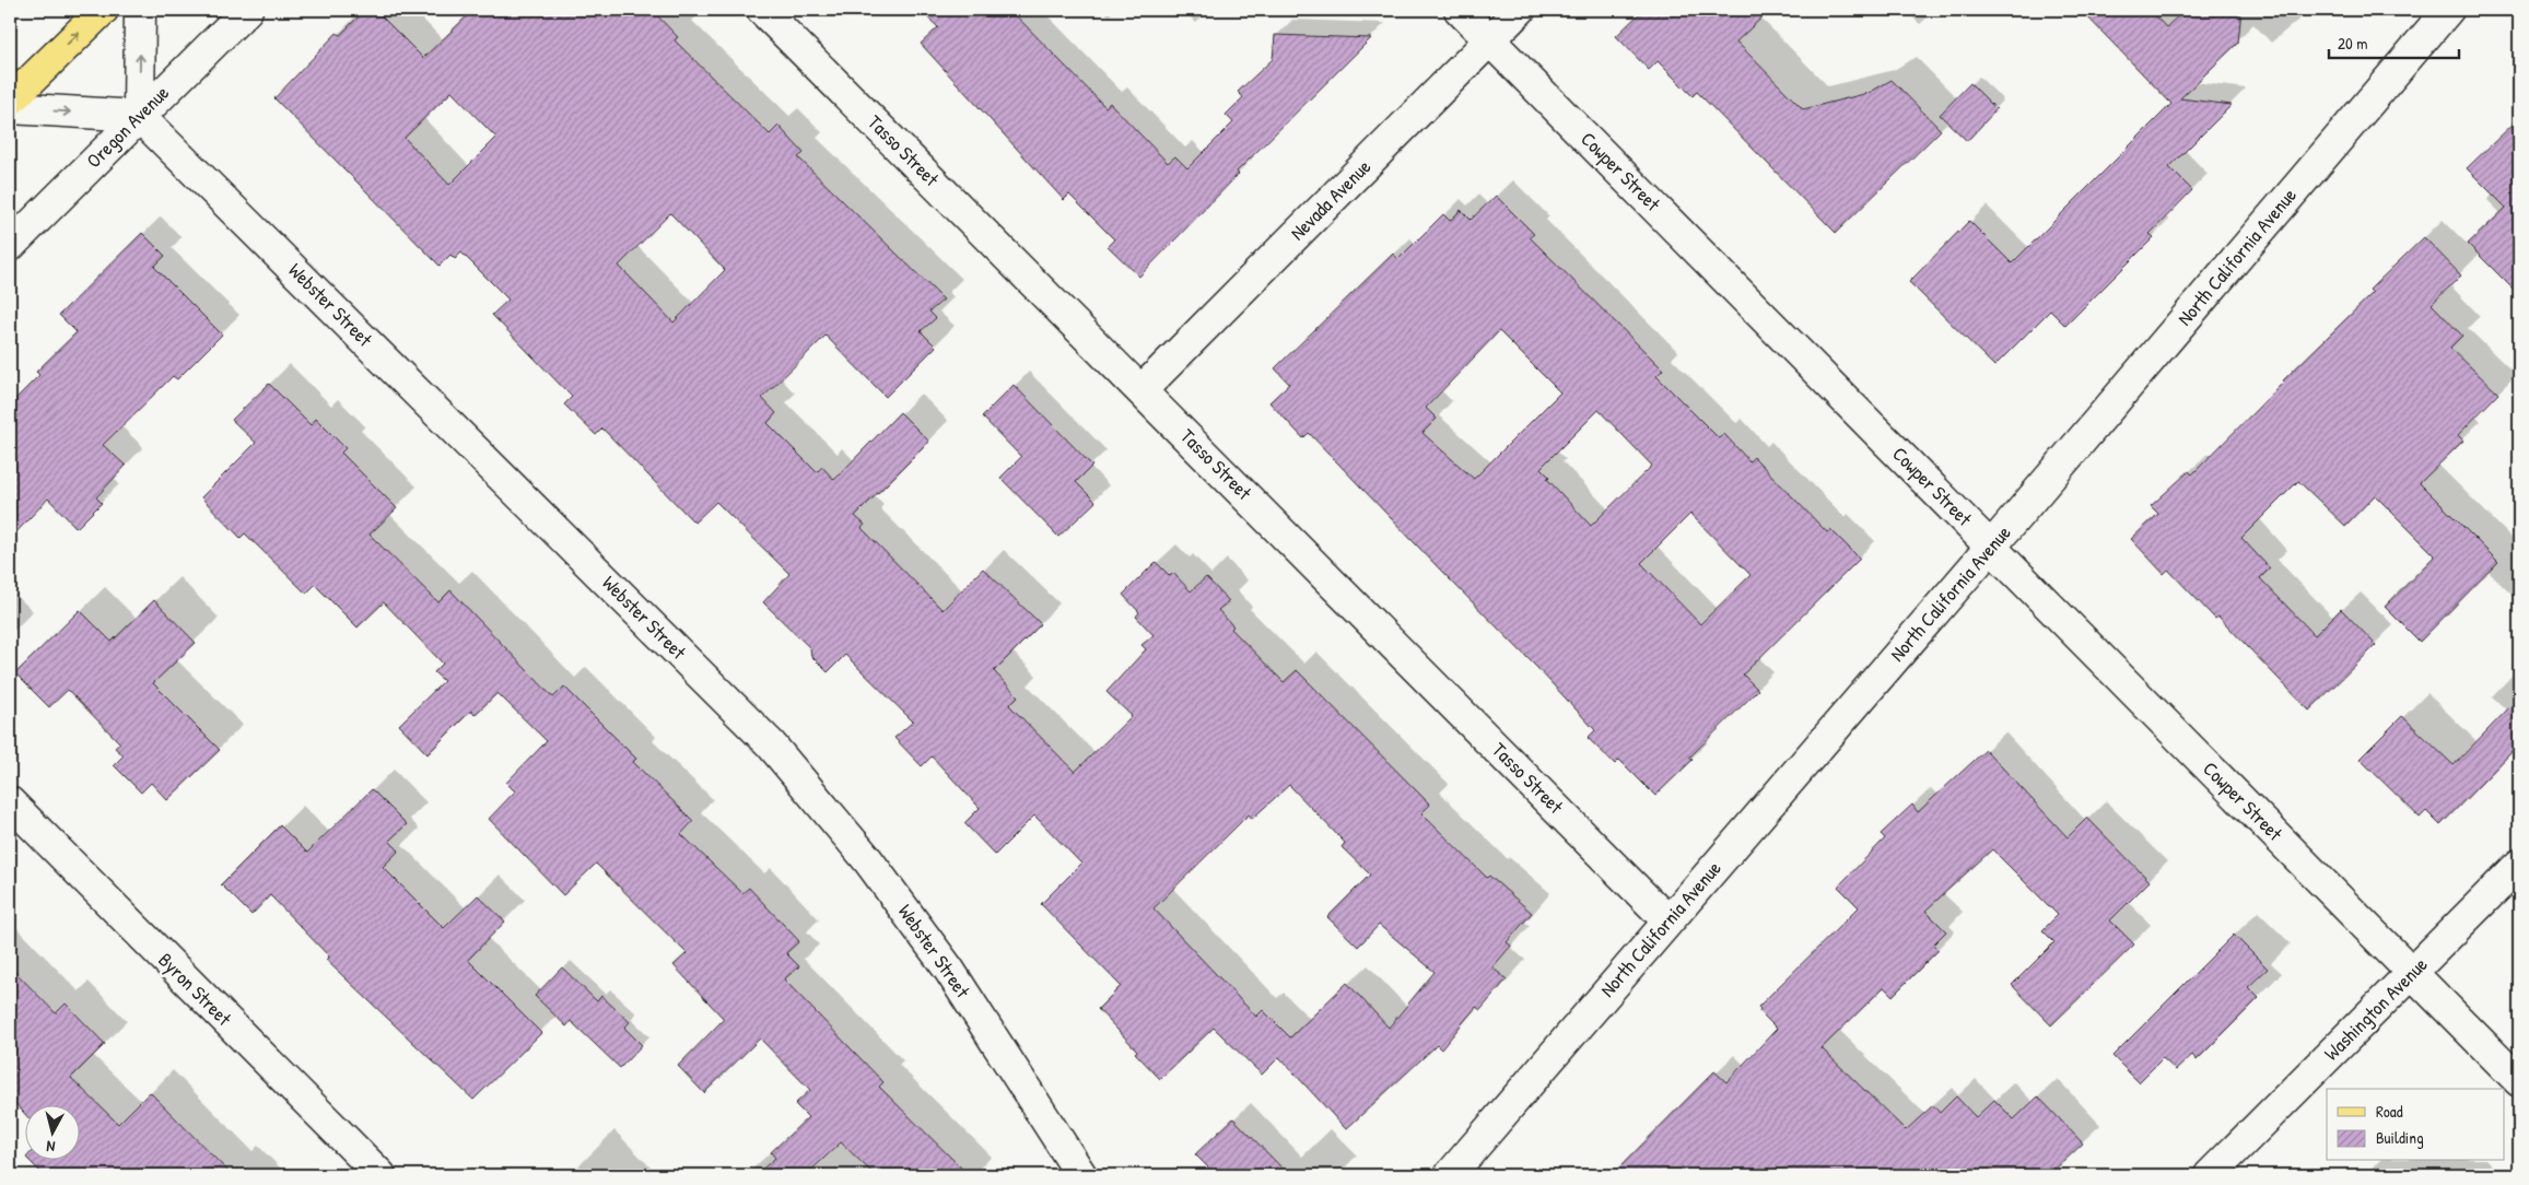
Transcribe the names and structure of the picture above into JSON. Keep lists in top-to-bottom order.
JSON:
{
  "streets": {
    "street": [
      "Oregon Avenue",
      "Tasso Street",
      "Cowper Street",
      "Nevada Avenue",
      "North California Avenue",
      "Webster Street",
      "Byron Street",
      "Washington Avenue"
    ]
  },
  "crossings": [
    ["Oregon Avenue", "Webster Street"],
    ["Tasso Street", "Nevada Avenue"],
    ["Tasso Street", "North California Avenue"],
    ["Cowper Street", "Nevada Avenue"],
    ["Cowper Street", "North California Avenue"],
    ["Cowper Street", "Washington Avenue"]
  ],
  "legend": ["Road", "Building"],
  "scale_bar": "20 m",
  "north": "bottom"
}
